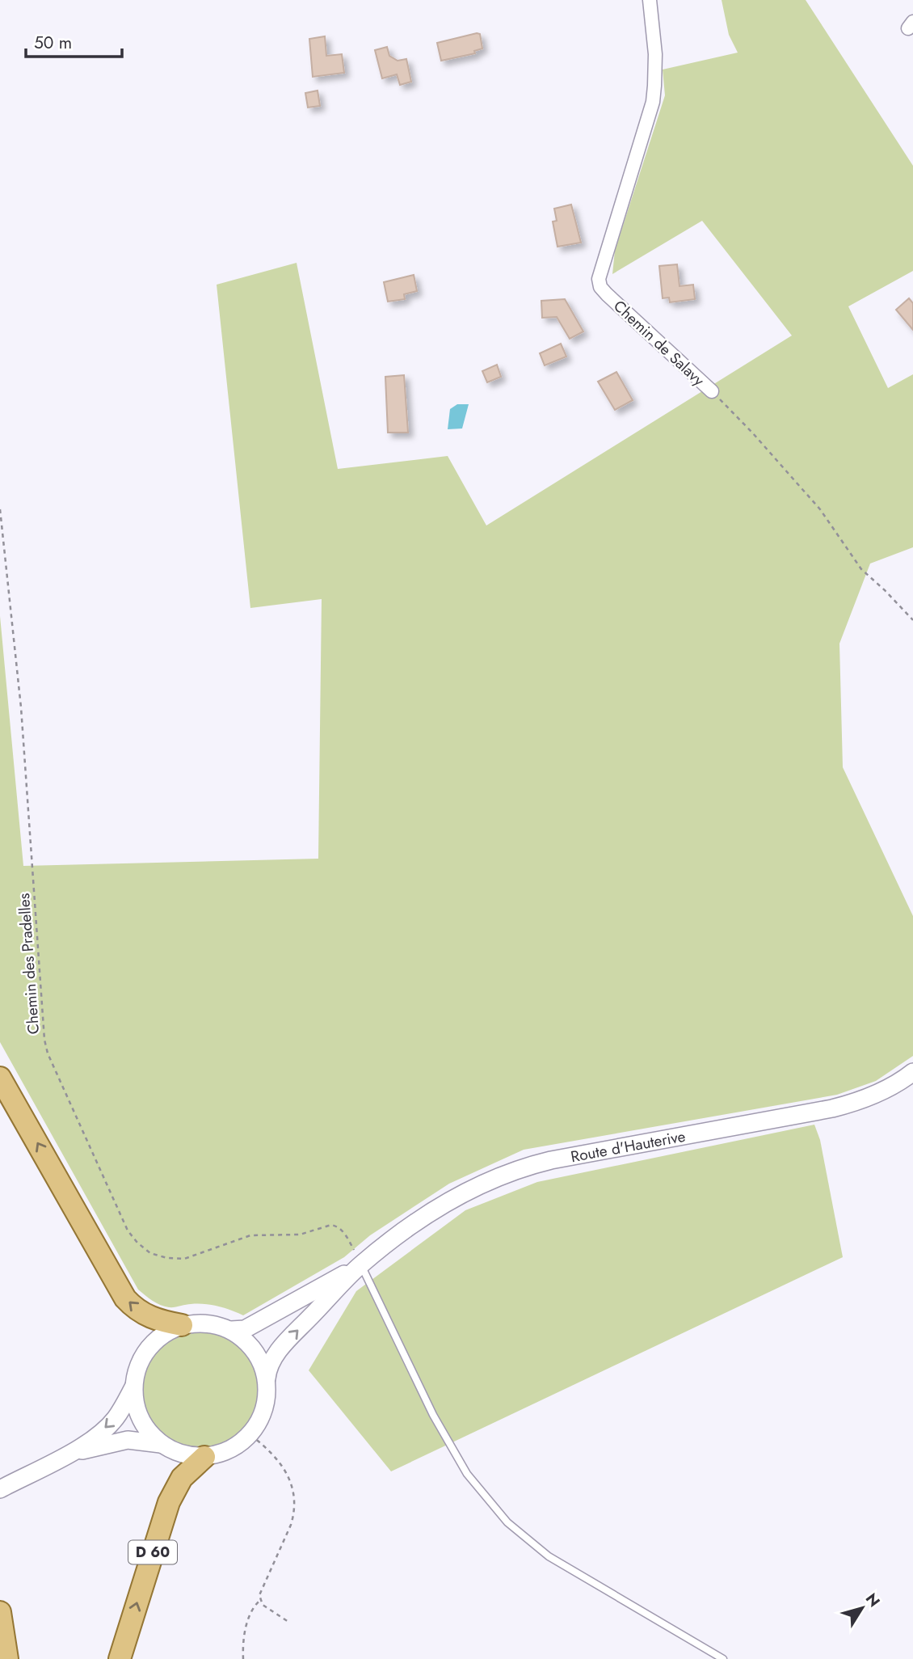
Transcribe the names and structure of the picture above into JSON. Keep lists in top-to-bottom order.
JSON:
{
  "streets": {
    "main road": ["D 60"],
    "street": ["Chemin de Salavy", "Route d'Hauterive"],
    "path": ["Chemin des Pradelles"]
  },
  "crossings": [
    ["Chemin des Pradelles", "Route d'Hauterive"],
    ["Route d'Hauterive", "D 60"]
  ],
  "scale_bar": "50 m",
  "north": "top right"
}
